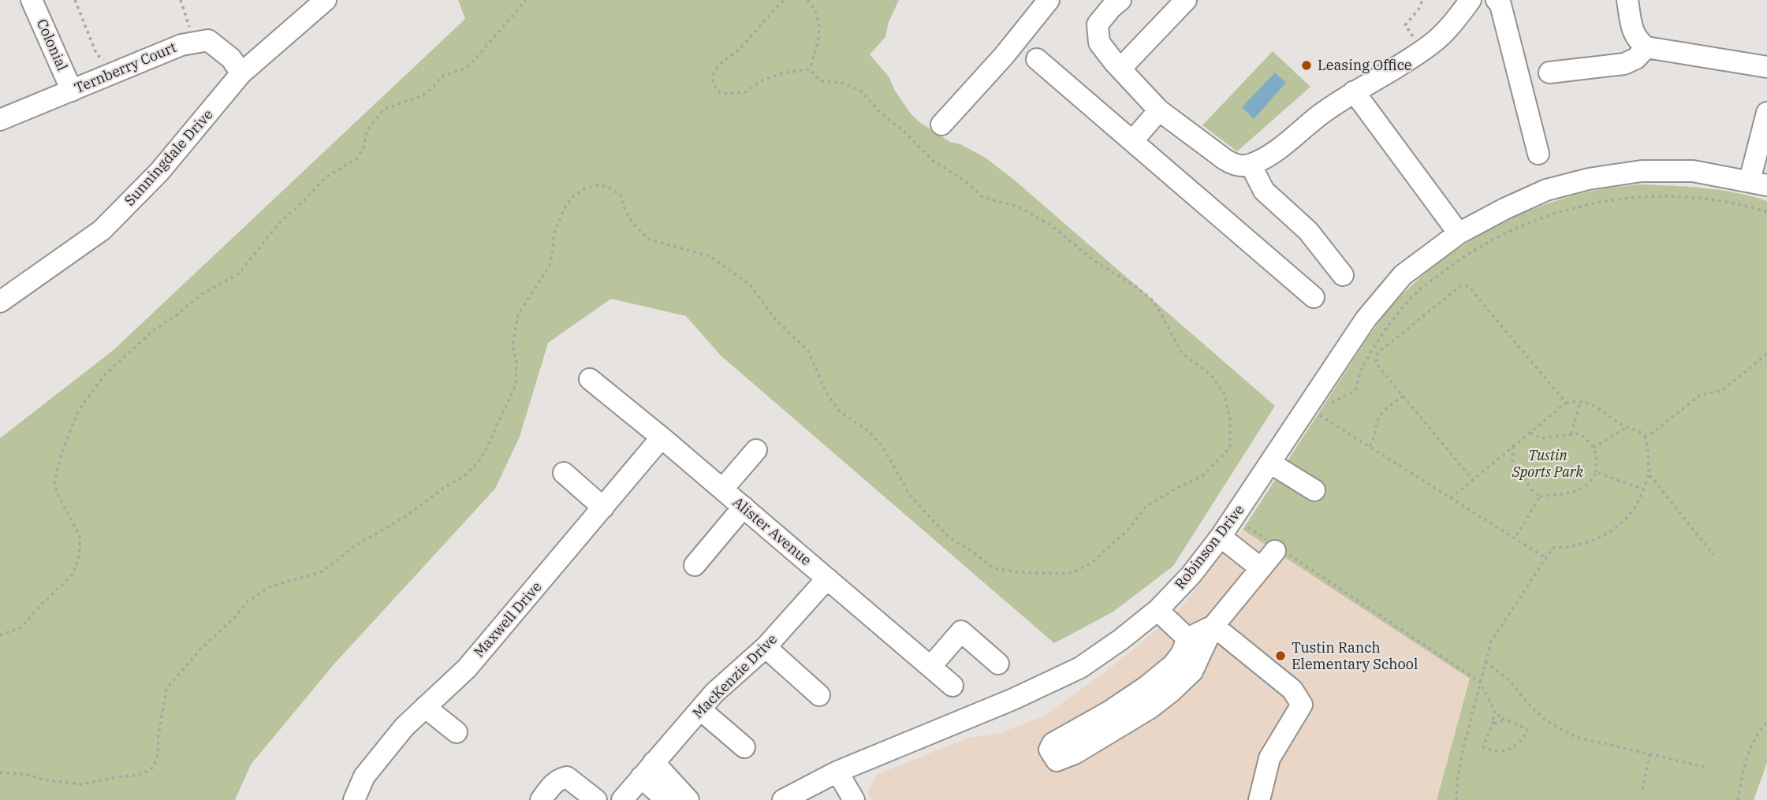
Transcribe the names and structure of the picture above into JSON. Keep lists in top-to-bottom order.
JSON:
{
  "streets": {
    "street": [
      "Colonial",
      "Ternberry Court",
      "Sunningdale Drive",
      "Alister Avenue",
      "Robinson Drive",
      "Maxwell Drive",
      "MacKenzie Drive"
    ]
  },
  "crossings": [
    ["Colonial", "Ternberry Court"],
    ["Ternberry Court", "Sunningdale Drive"],
    ["Alister Avenue", "Maxwell Drive"],
    ["Alister Avenue", "MacKenzie Drive"]
  ],
  "parks": ["Tustin Sports Park"],
  "places": ["Leasing Office", "Tustin Ranch Elementary School"]
}
